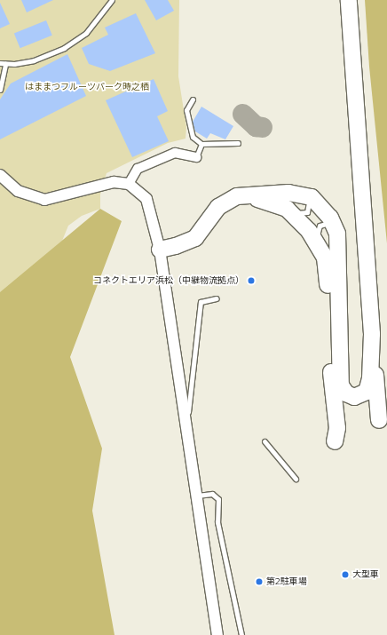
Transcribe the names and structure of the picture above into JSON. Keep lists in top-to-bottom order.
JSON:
{
  "parks": ["はままつフルーツパーク時之栖"],
  "places": ["コネクトエリア浜松（中継物流拠点）", "大型車", "第2駐車場"]
}
